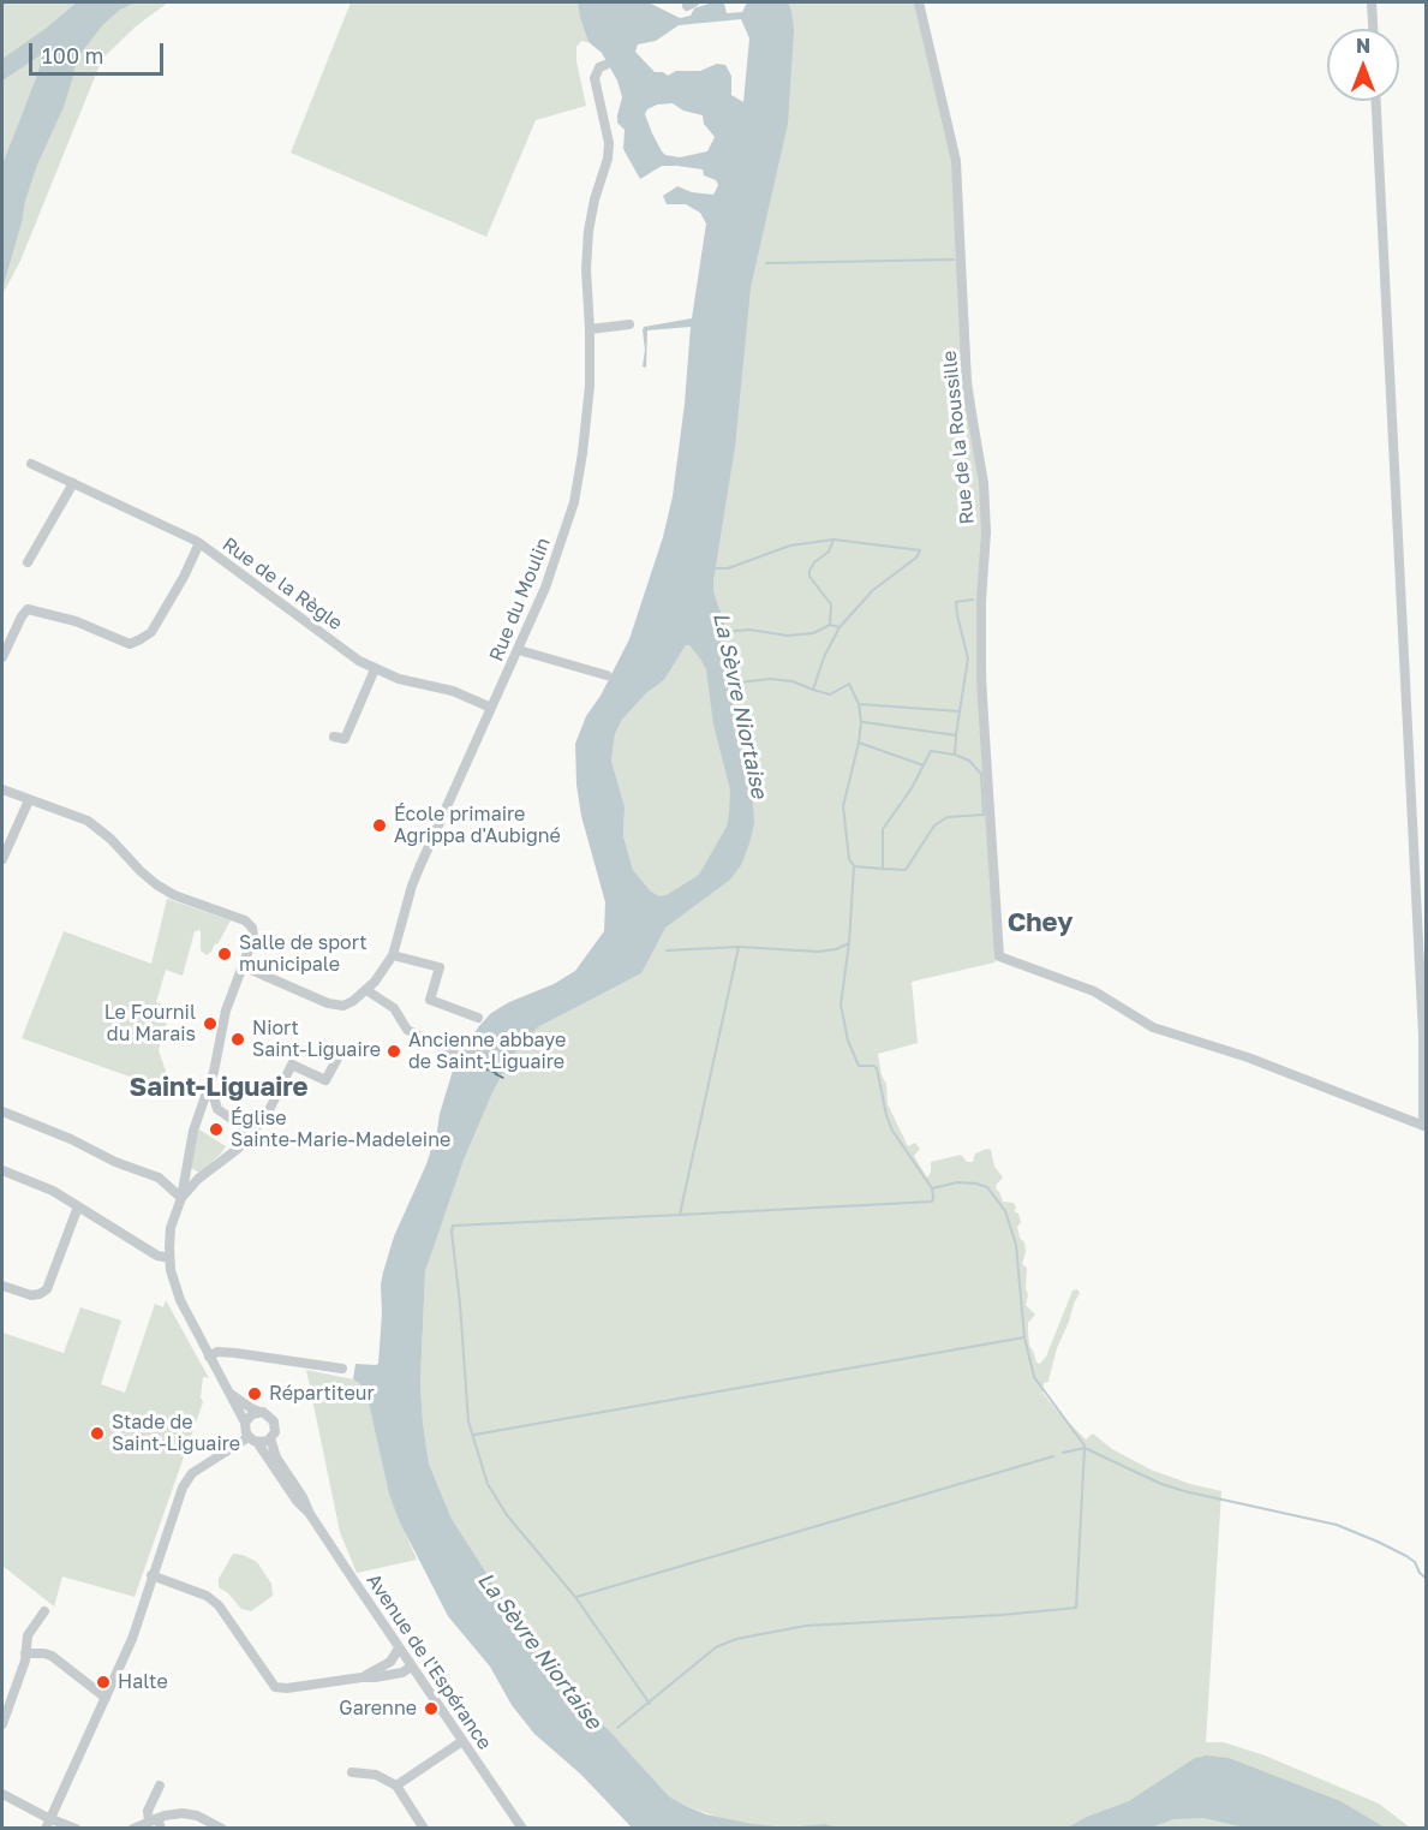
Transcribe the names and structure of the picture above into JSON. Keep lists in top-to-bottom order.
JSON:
{
  "streets": {
    "street": [
      "Rue de la Roussille",
      "Rue de la Règle",
      "Rue du Moulin",
      "Avenue de l'Espérance"
    ]
  },
  "crossings": [
    ["Rue de la Règle", "Rue du Moulin"]
  ],
  "districts": ["Chey", "Saint-Liguaire"],
  "water": ["La Sèvre Niortaise"],
  "places": [
    "École primaire Agrippa d'Aubigné",
    "Salle de sport municipale",
    "Le Fournil du Marais",
    "Niort Saint-Liguaire",
    "Ancienne abbaye de Saint-Liguaire",
    "Église Sainte-Marie-Madeleine",
    "Répartiteur",
    "Stade de Saint-Liguaire",
    "Halte",
    "Garenne"
  ],
  "scale_bar": "100 m",
  "north": "top"
}
